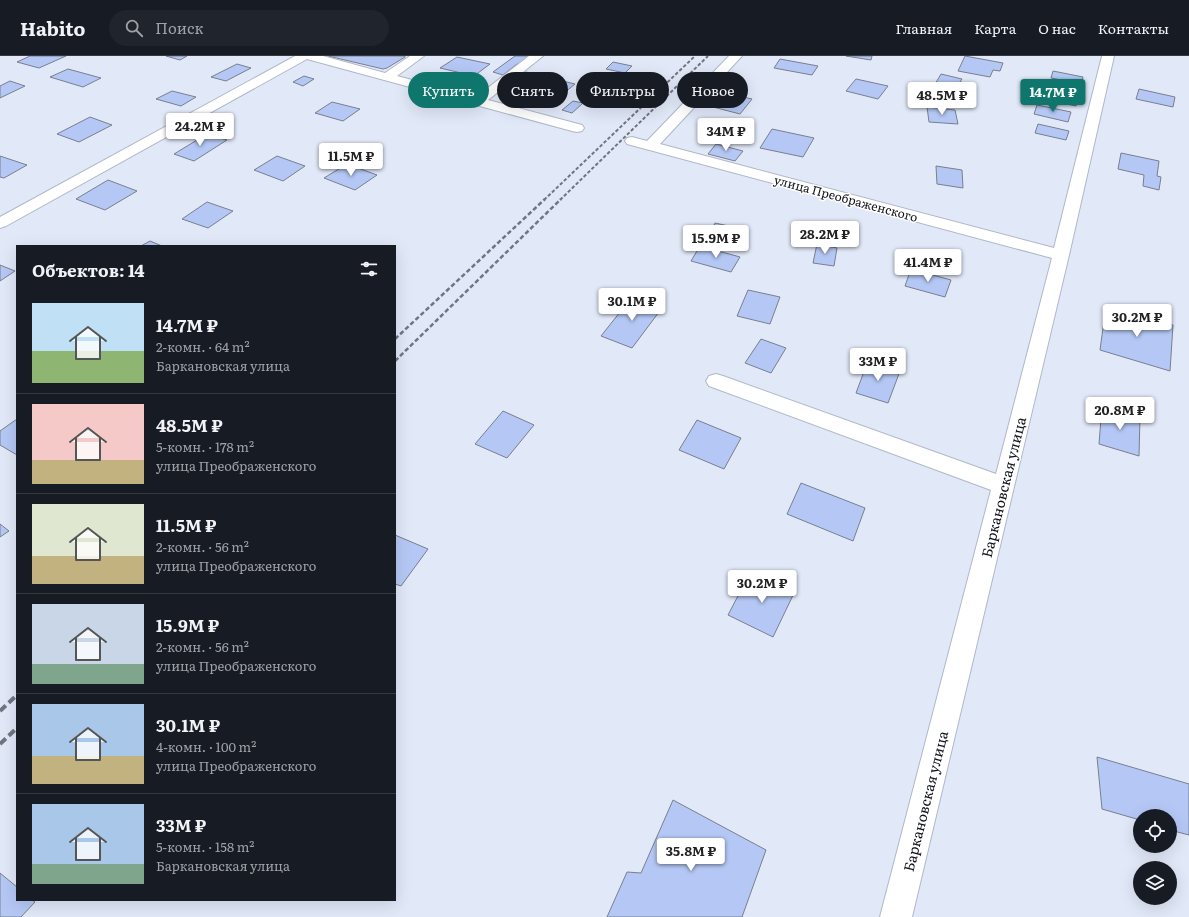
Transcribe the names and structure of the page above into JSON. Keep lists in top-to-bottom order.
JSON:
{
  "streets": {
    "street": ["улица Преображенского", "Баркановская улица"]
  },
  "crossings": [
    ["улица Преображенского", "Баркановская улица"]
  ],
  "page": {
    "header": "Habito",
    "search": "Поиск",
    "nav": [
      "Главная",
      "Карта",
      "О нас",
      "Контакты"
    ],
    "chip": [
      "Купить",
      "Снять",
      "Фильтры",
      "Новое"
    ],
    "price": [
      "14.7M ₽",
      "48.5M ₽",
      "24.2M ₽",
      "34M ₽",
      "11.5M ₽",
      "28.2M ₽",
      "15.9M ₽",
      "41.4M ₽",
      "30.1M ₽",
      "30.2M ₽",
      "33M ₽",
      "20.8M ₽",
      "30.2M ₽",
      "35.8M ₽"
    ],
    "heading": "Объектов: 14",
    "list": [
      {
        "name": "14.7M ₽",
        "note": "2-комн. · 64 m² · Баркановская улица"
      },
      {
        "name": "48.5M ₽",
        "note": "5-комн. · 178 m² · улица Преображенского"
      },
      {
        "name": "11.5M ₽",
        "note": "2-комн. · 56 m² · улица Преображенского"
      },
      {
        "name": "15.9M ₽",
        "note": "2-комн. · 56 m² · улица Преображенского"
      },
      {
        "name": "30.1M ₽",
        "note": "4-комн. · 100 m² · улица Преображенского"
      },
      {
        "name": "33M ₽",
        "note": "5-комн. · 158 m² · Баркановская улица"
      }
    ]
  }
}
